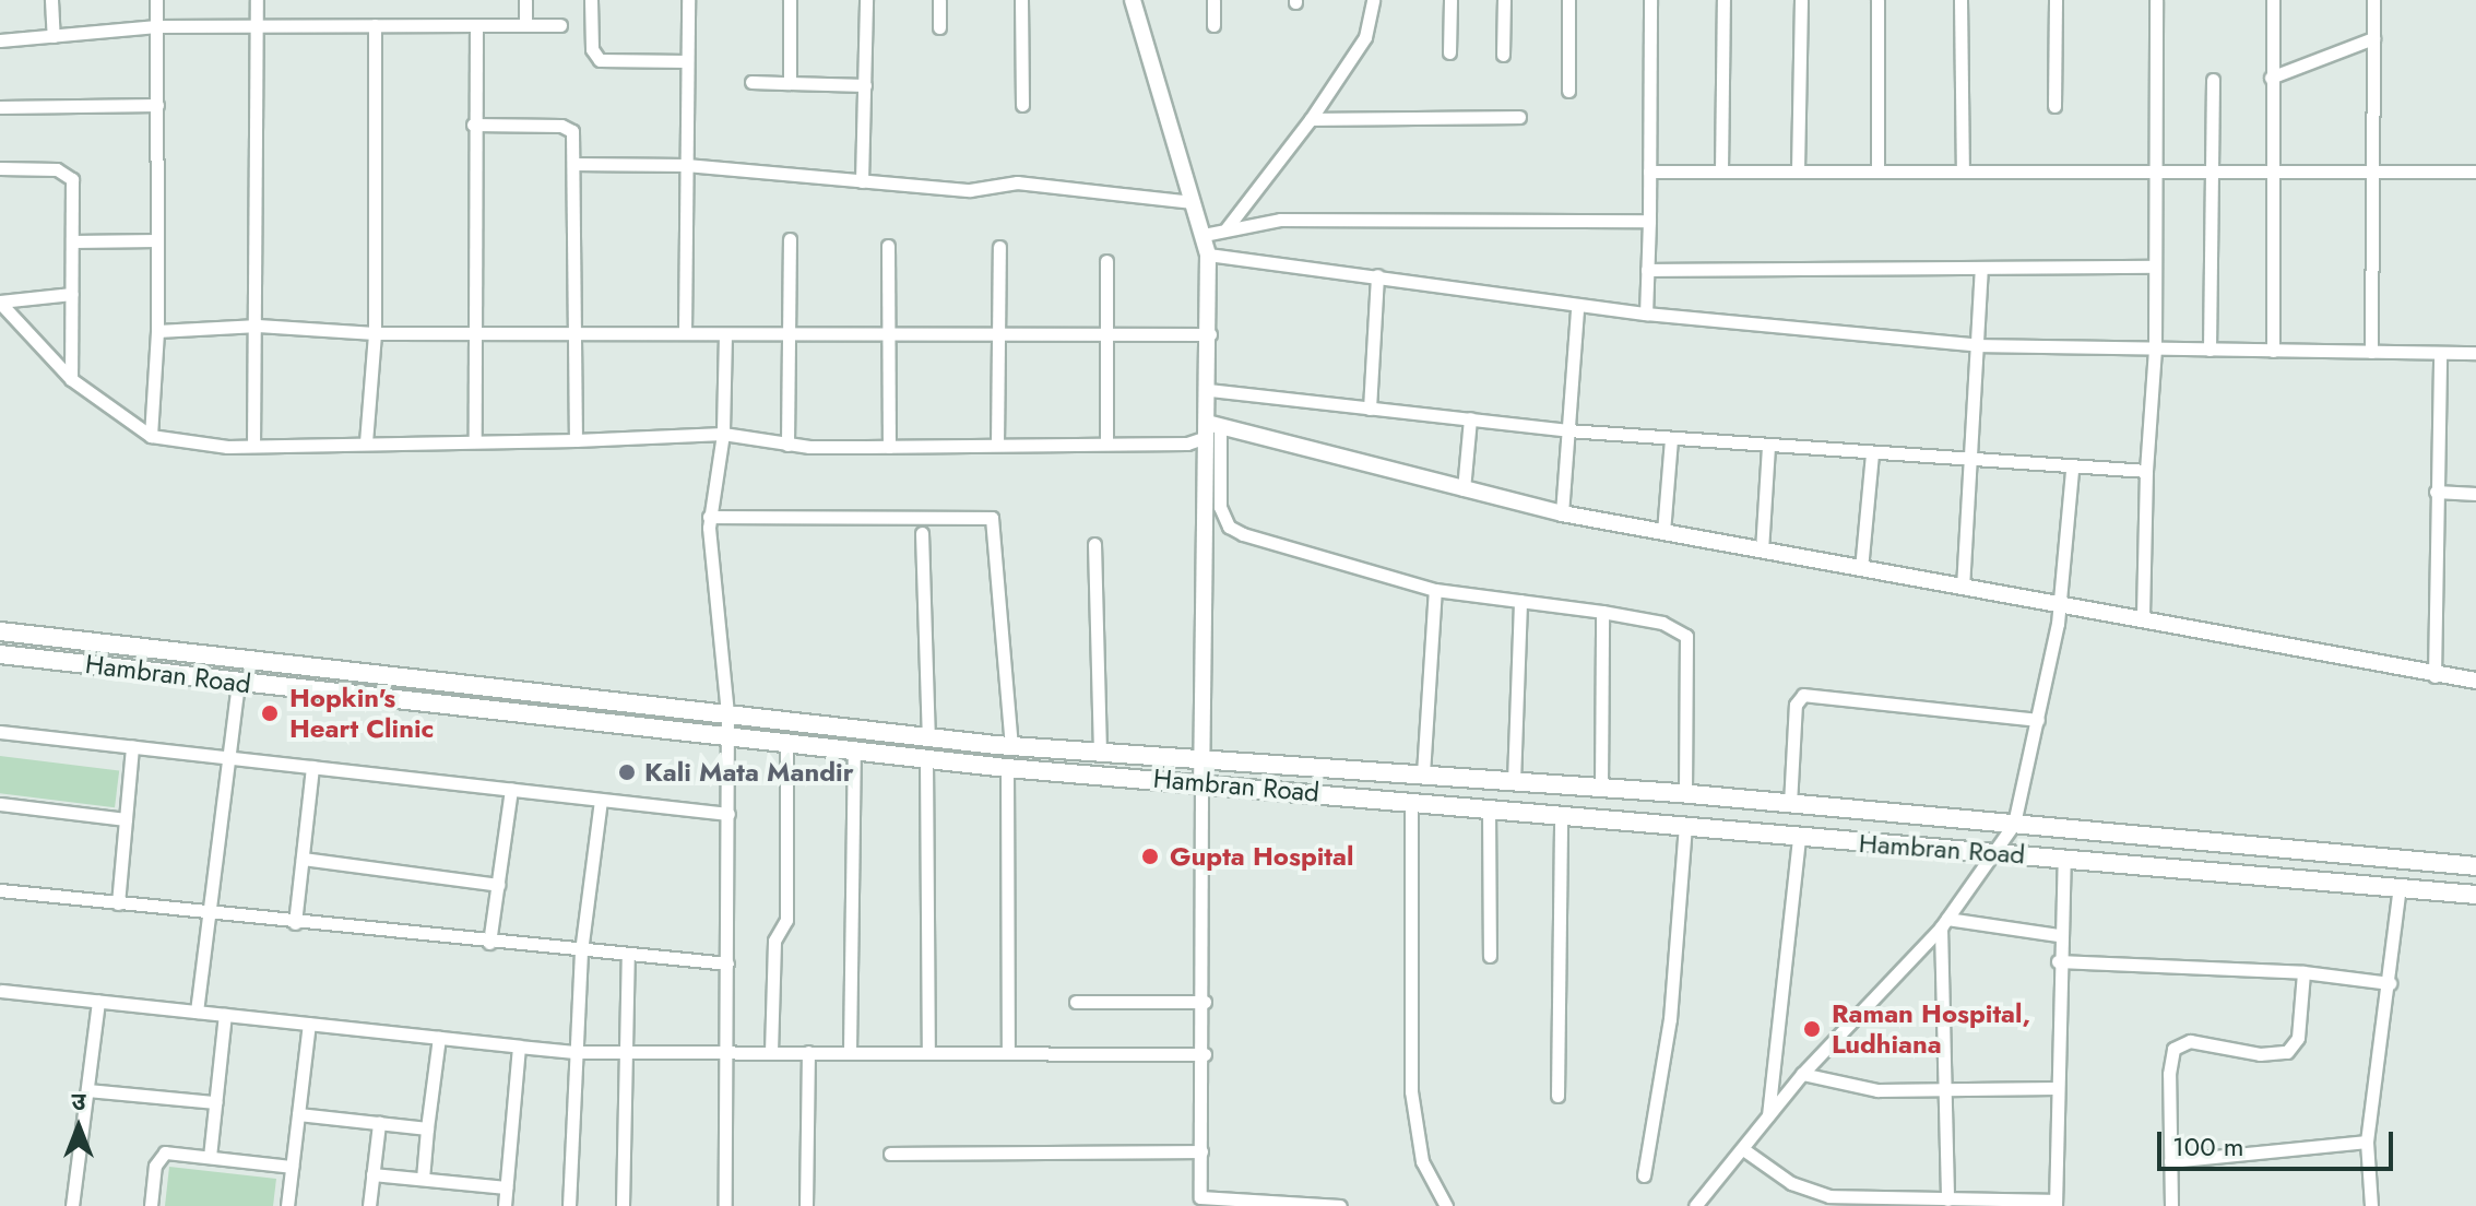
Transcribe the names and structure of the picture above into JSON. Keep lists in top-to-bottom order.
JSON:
{
  "streets": {
    "main road": ["Hambran Road"]
  },
  "places": [
    "Hopkin's Heart Clinic",
    "Kali Mata Mandir",
    "Gupta Hospital",
    "Raman Hospital, Ludhiana"
  ],
  "scale_bar": "100 m",
  "north": "top"
}
